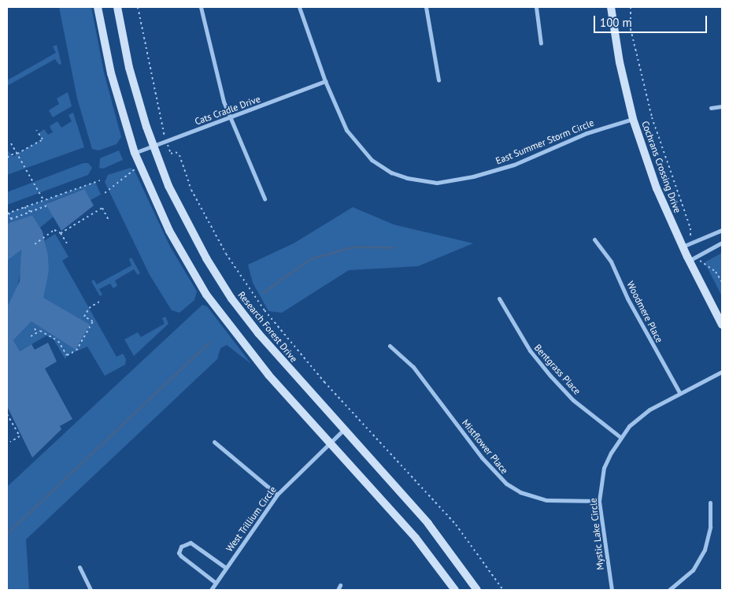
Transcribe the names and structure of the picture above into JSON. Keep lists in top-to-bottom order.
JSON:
{
  "streets": {
    "main road": ["Cochrans Crossing Drive", "Research Forest Drive"],
    "street": [
      "Cats Cradle Drive",
      "East Summer Storm Circle",
      "Woodmere Place",
      "Bentgrass Place",
      "Mistflower Place",
      "West Trillium Circle",
      "Mystic Lake Circle"
    ]
  },
  "crossings": [
    ["Cats Cradle Drive", "East Summer Storm Circle"],
    ["Cats Cradle Drive", "Research Forest Drive"],
    ["East Summer Storm Circle", "Cochrans Crossing Drive"],
    ["Woodmere Place", "Mystic Lake Circle"],
    ["Research Forest Drive", "West Trillium Circle"],
    ["Bentgrass Place", "Mystic Lake Circle"],
    ["Mistflower Place", "Mystic Lake Circle"]
  ],
  "scale_bar": "100 m"
}
